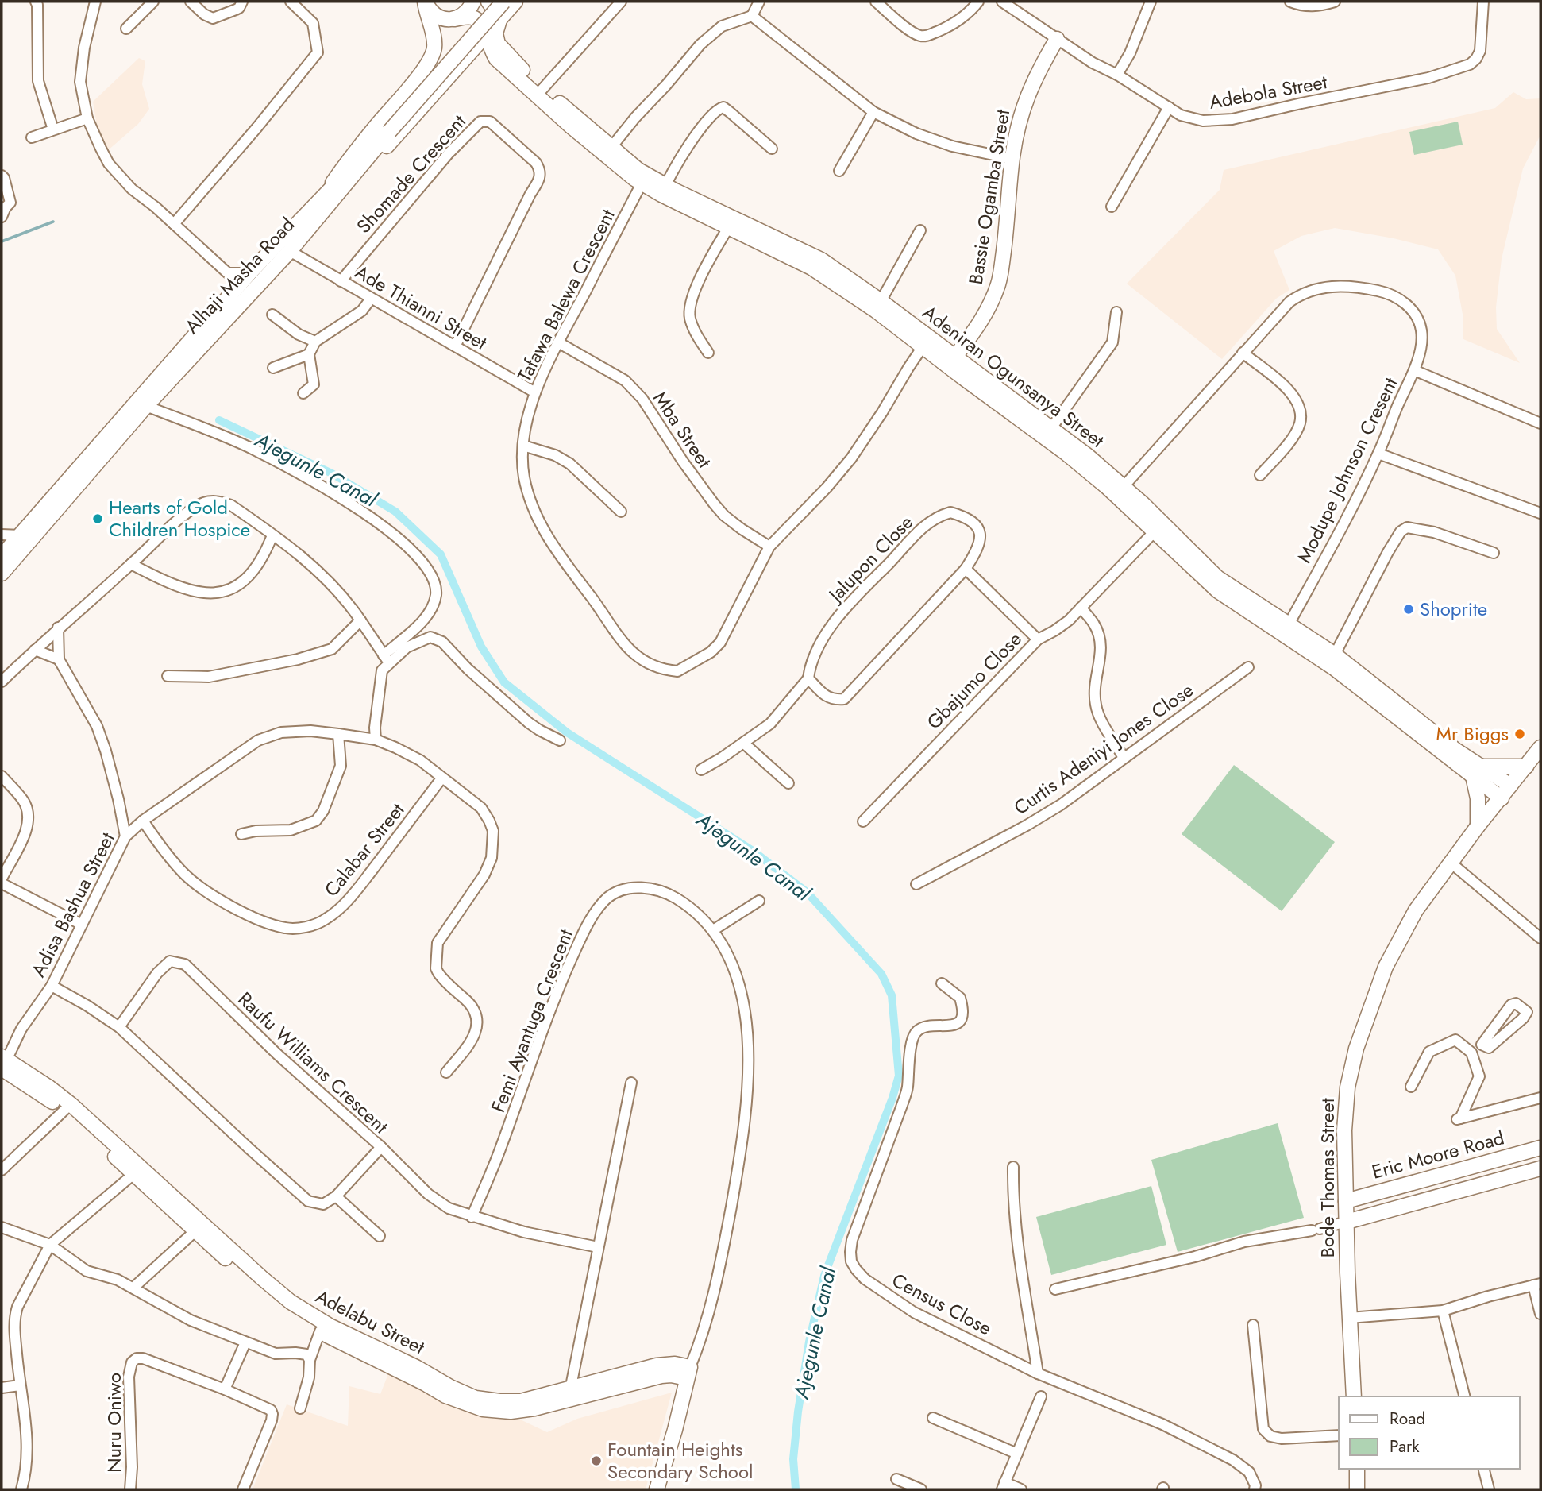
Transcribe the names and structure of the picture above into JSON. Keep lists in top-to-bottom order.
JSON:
{
  "streets": {
    "main road": [
      "Bassie Ogamba Street",
      "Alhaji Masha Road",
      "Adeniran Ogunsanya Street",
      "Eric Moore Road",
      "Bode Thomas Street",
      "Adelabu Street"
    ],
    "street": [
      "Adebola Street",
      "Shomade Crescent",
      "Tafawa Balewa Crescent",
      "Ade Thianni Street",
      "Mba Street",
      "Modupe Johnson Cresent",
      "Jalupon Close",
      "Gbajumo Close",
      "Curtis Adeniyi Jones Close",
      "Calabar Street",
      "Adisa Bashua Street",
      "Femi Ayantuga Crescent",
      "Raufu Williams Crescent",
      "Census Close",
      "Nuru Oniwo"
    ]
  },
  "crossings": [
    ["Adebola Street", "Bassie Ogamba Street"],
    ["Shomade Crescent", "Ade Thianni Street"],
    ["Bassie Ogamba Street", "Adeniran Ogunsanya Street"],
    ["Alhaji Masha Road", "Ade Thianni Street"],
    ["Tafawa Balewa Crescent", "Ade Thianni Street"],
    ["Tafawa Balewa Crescent", "Adeniran Ogunsanya Street"],
    ["Tafawa Balewa Crescent", "Mba Street"],
    ["Adeniran Ogunsanya Street", "Modupe Johnson Cresent"],
    ["Adeniran Ogunsanya Street", "Gbajumo Close"],
    ["Adeniran Ogunsanya Street", "Bode Thomas Street"],
    ["Calabar Street", "Adisa Bashua Street"],
    ["Adisa Bashua Street", "Adelabu Street"],
    ["Femi Ayantuga Crescent", "Adelabu Street"],
    ["Eric Moore Road", "Bode Thomas Street"]
  ],
  "water": ["Ajegunle Canal"],
  "places": [
    "Hearts of Gold Children Hospice",
    "Shoprite",
    "Mr Biggs",
    "Fountain Heights Secondary School"
  ],
  "legend": ["Road", "Park"]
}
